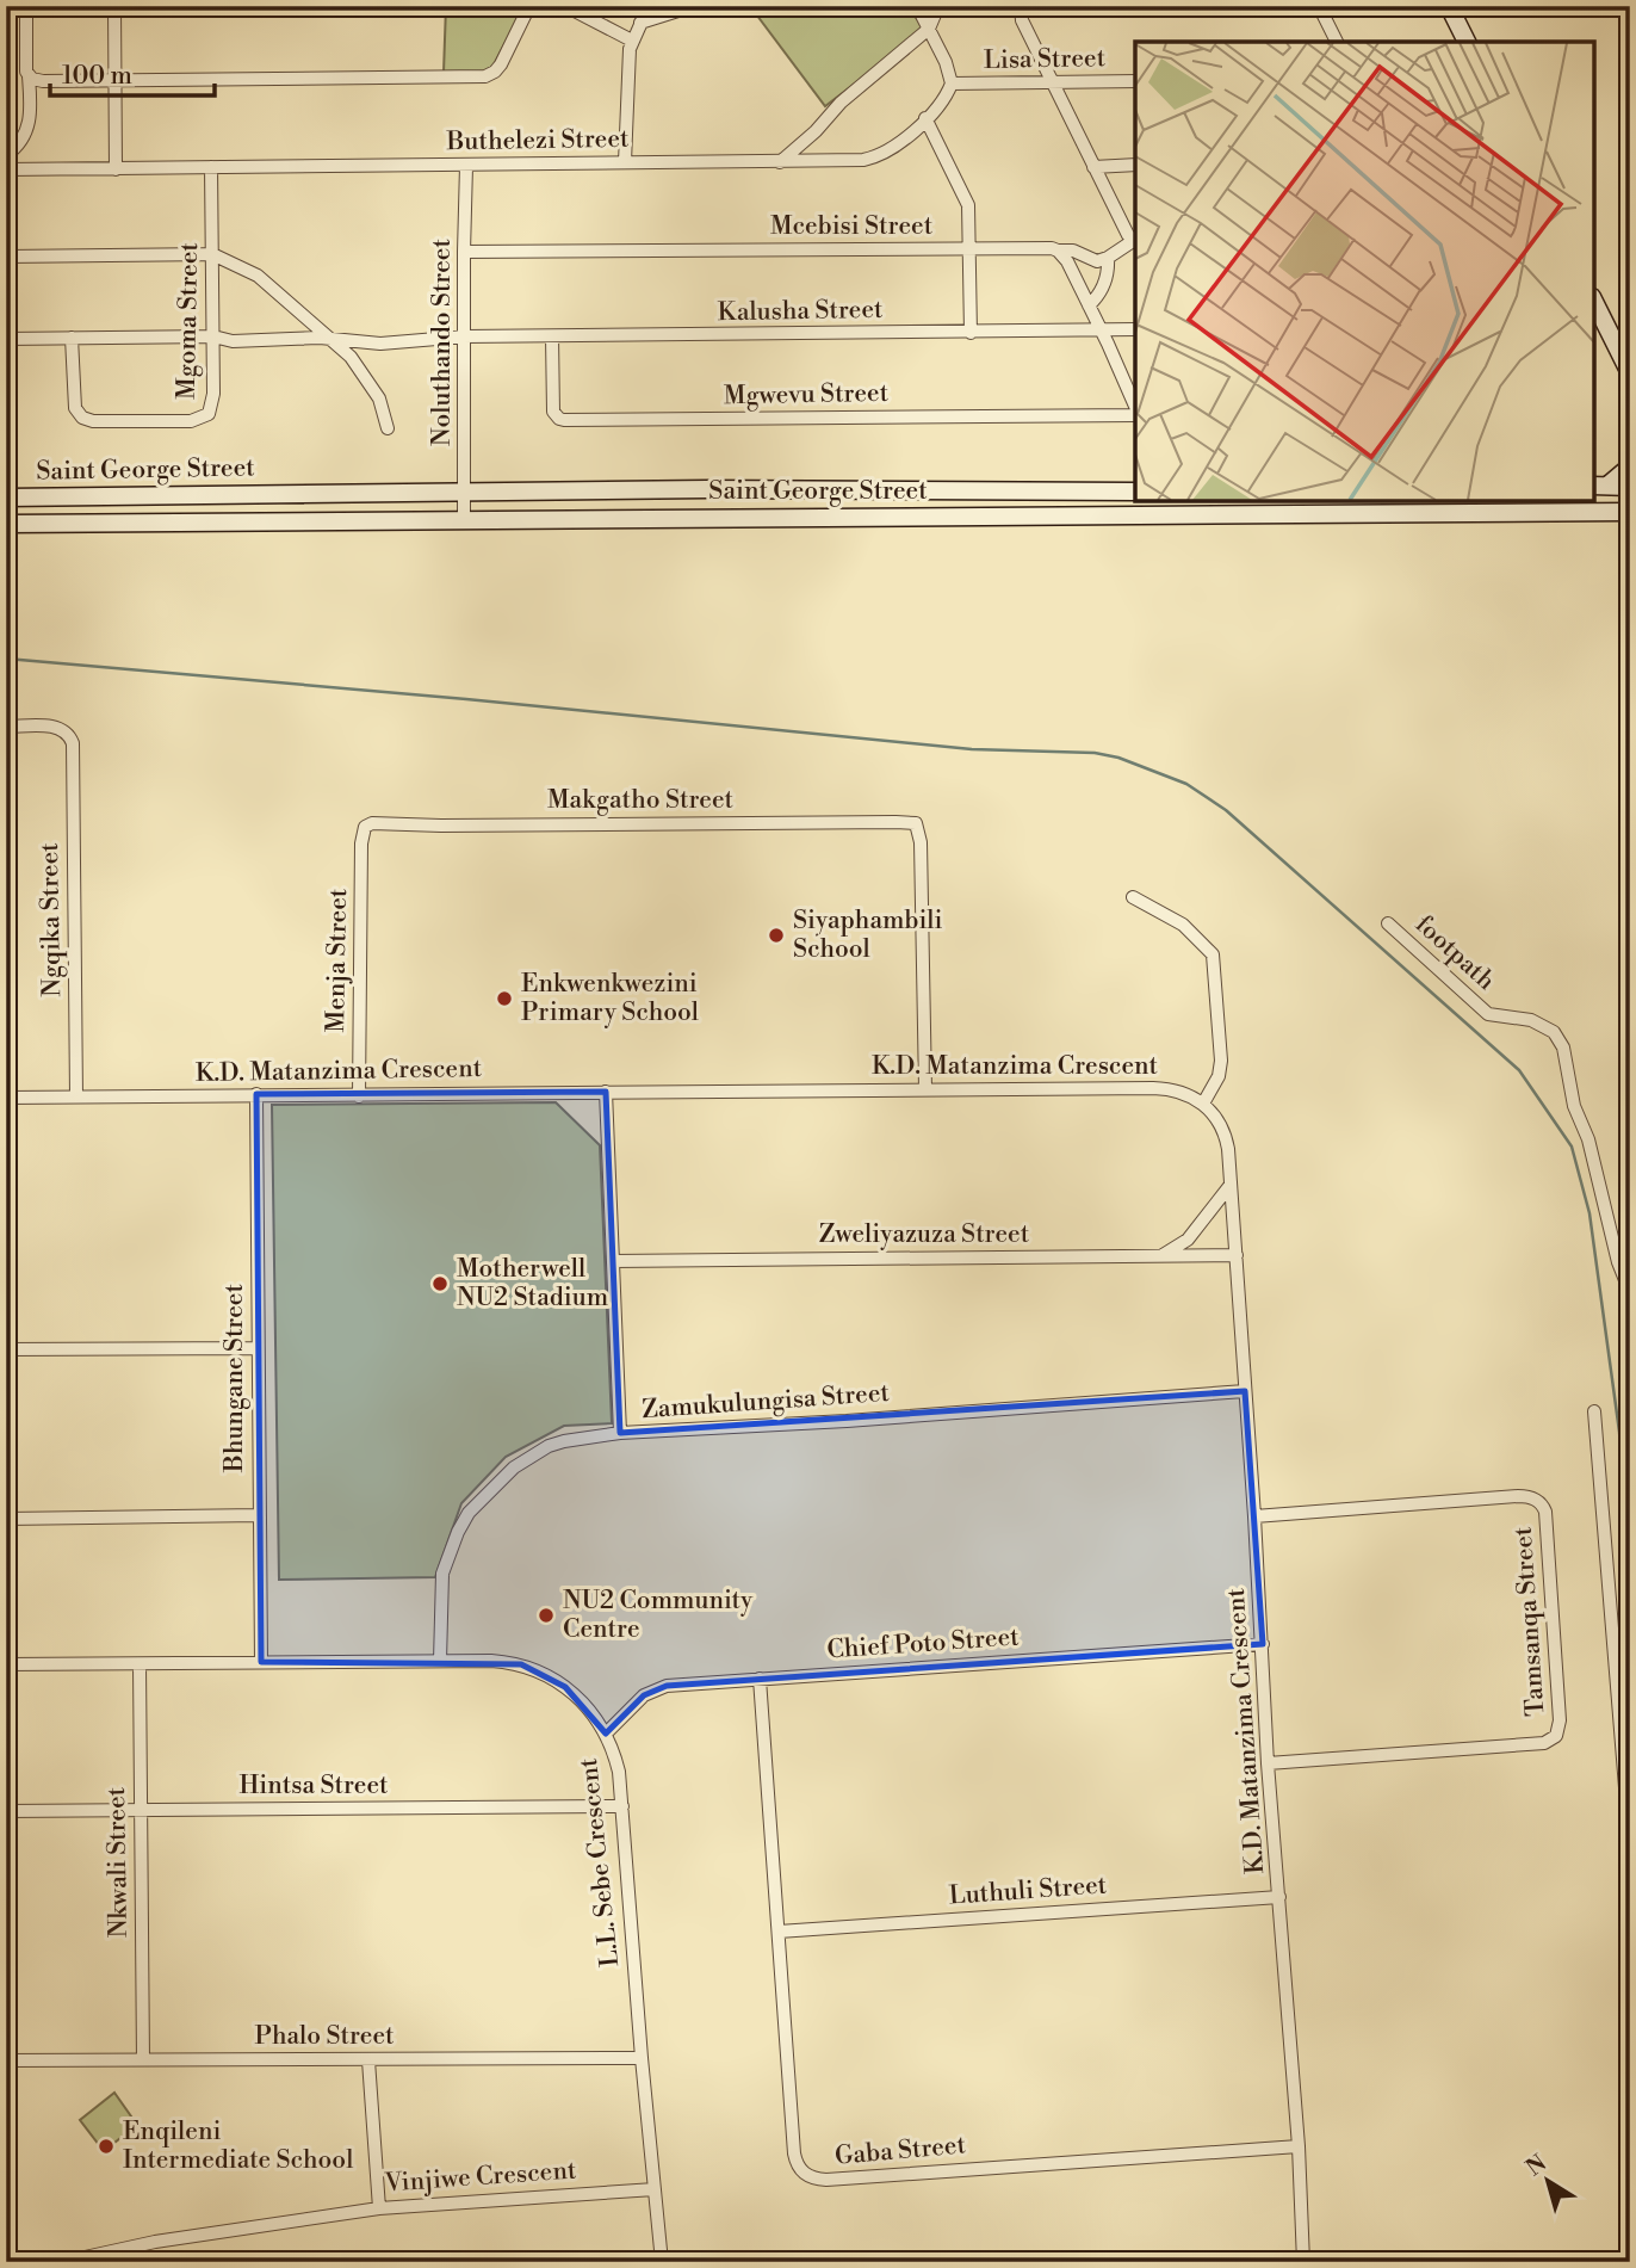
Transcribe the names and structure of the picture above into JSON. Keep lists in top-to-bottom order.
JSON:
{
  "streets": {
    "main road": ["Saint George Street"],
    "street": [
      "Lisa Street",
      "Buthelezi Street",
      "Mcebisi Street",
      "Kalusha Street",
      "Mgoma Street",
      "Noluthando Street",
      "Mgwevu Street",
      "Makgatho Street",
      "Ngqika Street",
      "footpath",
      "Menja Street",
      "K.D. Matanzima Crescent",
      "Zweliyazuza Street",
      "Bhungane Street",
      "Zamukulungisa Street",
      "Tamsanqa Street",
      "Chief Poto Street",
      "Hintsa Street",
      "Nkwali Street",
      "L.L. Sebe Crescent",
      "Luthuli Street",
      "Phalo Street",
      "Gaba Street",
      "Vinjiwe Crescent"
    ]
  },
  "crossings": [
    ["Lisa Street", "Buthelezi Street"],
    ["Buthelezi Street", "Mgoma Street"],
    ["Buthelezi Street", "Noluthando Street"],
    ["Mcebisi Street", "Noluthando Street"],
    ["Kalusha Street", "Mgoma Street"],
    ["Kalusha Street", "Noluthando Street"],
    ["Kalusha Street", "Mgwevu Street"],
    ["Noluthando Street", "Saint George Street"],
    ["Makgatho Street", "Menja Street"],
    ["Makgatho Street", "K.D. Matanzima Crescent"],
    ["Ngqika Street", "K.D. Matanzima Crescent"],
    ["Menja Street", "K.D. Matanzima Crescent"],
    ["K.D. Matanzima Crescent", "Zweliyazuza Street"],
    ["K.D. Matanzima Crescent", "Bhungane Street"],
    ["K.D. Matanzima Crescent", "Zamukulungisa Street"],
    ["K.D. Matanzima Crescent", "Tamsanqa Street"],
    ["K.D. Matanzima Crescent", "Chief Poto Street"],
    ["K.D. Matanzima Crescent", "Luthuli Street"],
    ["K.D. Matanzima Crescent", "Gaba Street"],
    ["Bhungane Street", "L.L. Sebe Crescent"],
    ["Zamukulungisa Street", "L.L. Sebe Crescent"],
    ["Chief Poto Street", "L.L. Sebe Crescent"],
    ["Chief Poto Street", "Gaba Street"],
    ["Hintsa Street", "Nkwali Street"],
    ["Hintsa Street", "L.L. Sebe Crescent"],
    ["Nkwali Street", "L.L. Sebe Crescent"],
    ["Nkwali Street", "Phalo Street"],
    ["L.L. Sebe Crescent", "Phalo Street"],
    ["L.L. Sebe Crescent", "Vinjiwe Crescent"],
    ["Luthuli Street", "Gaba Street"]
  ],
  "places": [
    "Siyaphambili School",
    "Enkwenkwezini Primary School",
    "Motherwell NU2 Stadium",
    "NU2 Community Centre",
    "Enqileni Intermediate School"
  ],
  "scale_bar": "100 m",
  "north": "top left"
}
